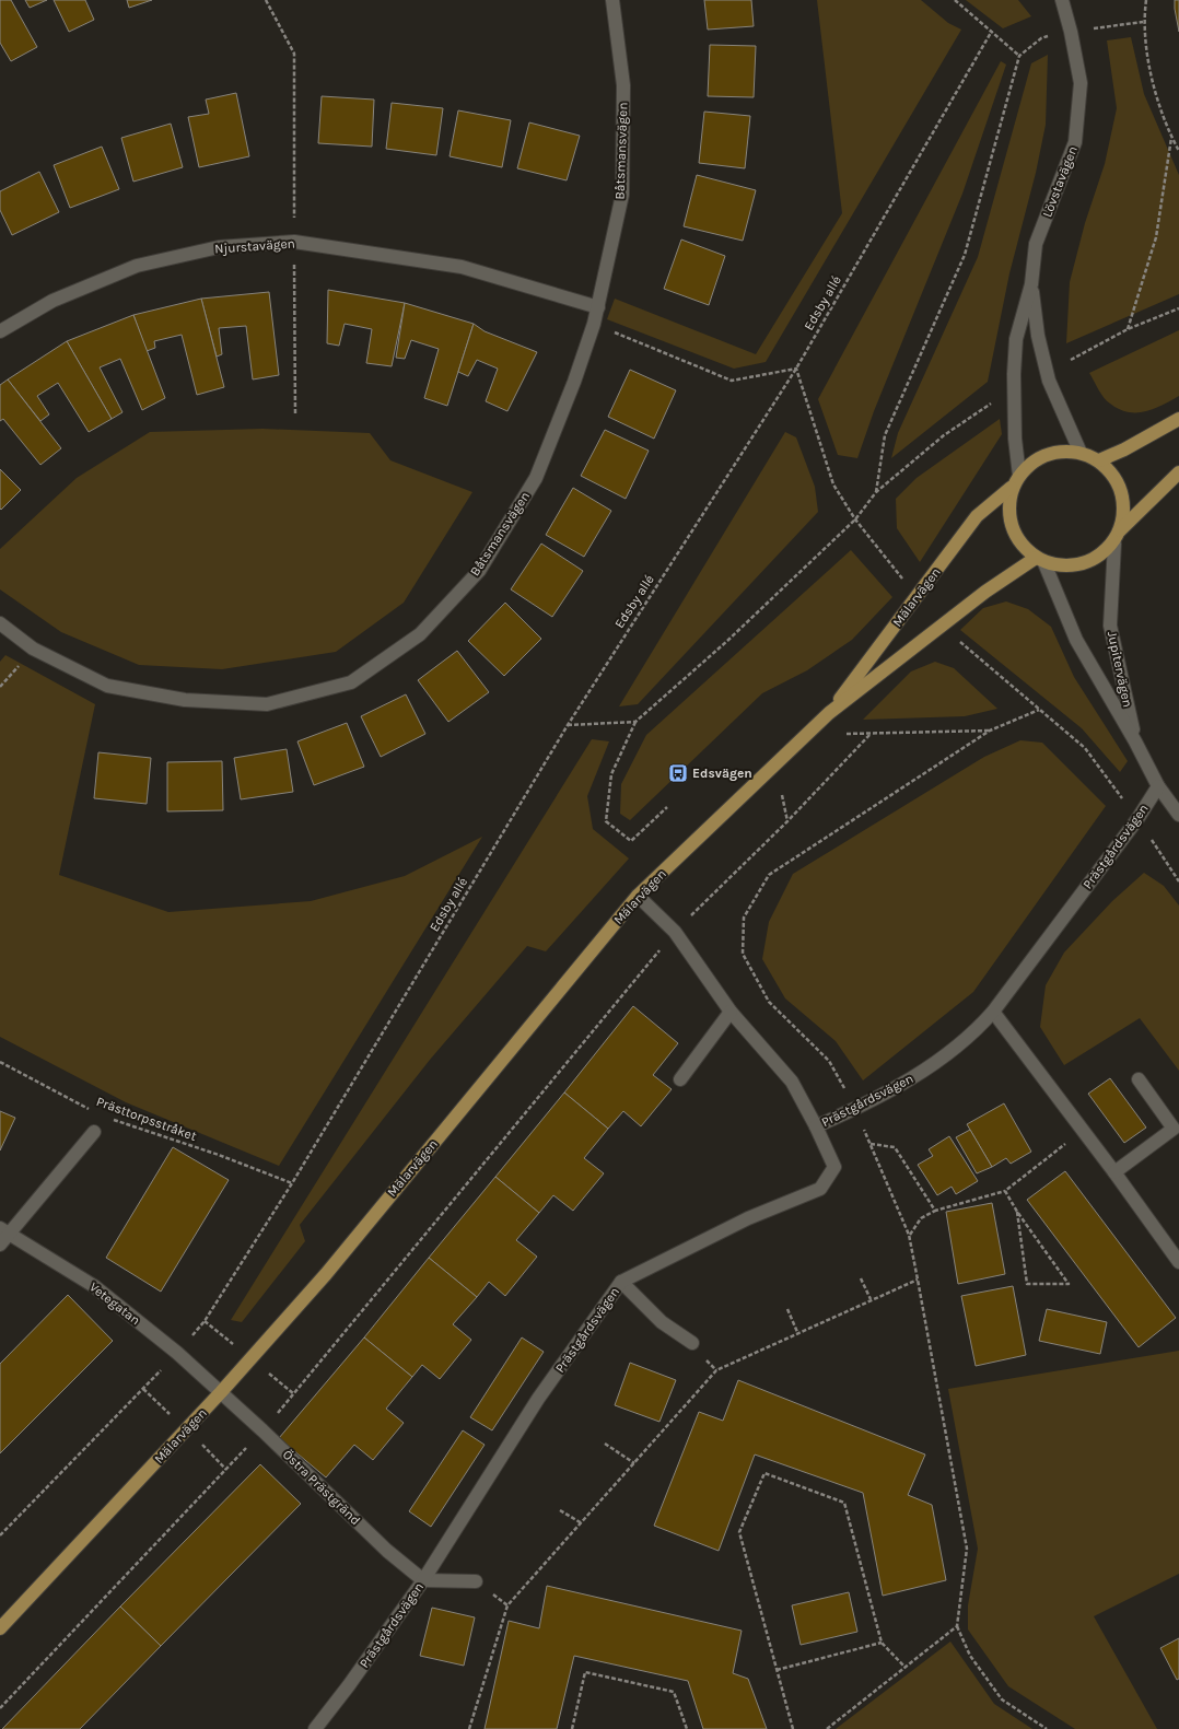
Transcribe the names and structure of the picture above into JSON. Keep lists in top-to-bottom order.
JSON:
{
  "streets": {
    "main road": ["Mälarvägen"],
    "street": [
      "Båtsmansvägen",
      "Lövstavägen",
      "Njurstavägen",
      "Jupitervägen",
      "Prästgårdsvägen",
      "Vetegatan",
      "Östra Prästgränd"
    ],
    "path": ["Edsby allé", "Prästtorpsstråket"]
  },
  "crossings": [
    ["Båtsmansvägen", "Njurstavägen"],
    ["Lövstavägen", "Mälarvägen"],
    ["Lövstavägen", "Jupitervägen"],
    ["Edsby allé", "Prästtorpsstråket"],
    ["Mälarvägen", "Jupitervägen"],
    ["Mälarvägen", "Vetegatan"],
    ["Mälarvägen", "Östra Prästgränd"],
    ["Jupitervägen", "Prästgårdsvägen"],
    ["Prästgårdsvägen", "Östra Prästgränd"],
    ["Vetegatan", "Östra Prästgränd"]
  ],
  "places": {
    "bus stop": ["Edsvägen"]
  }
}
